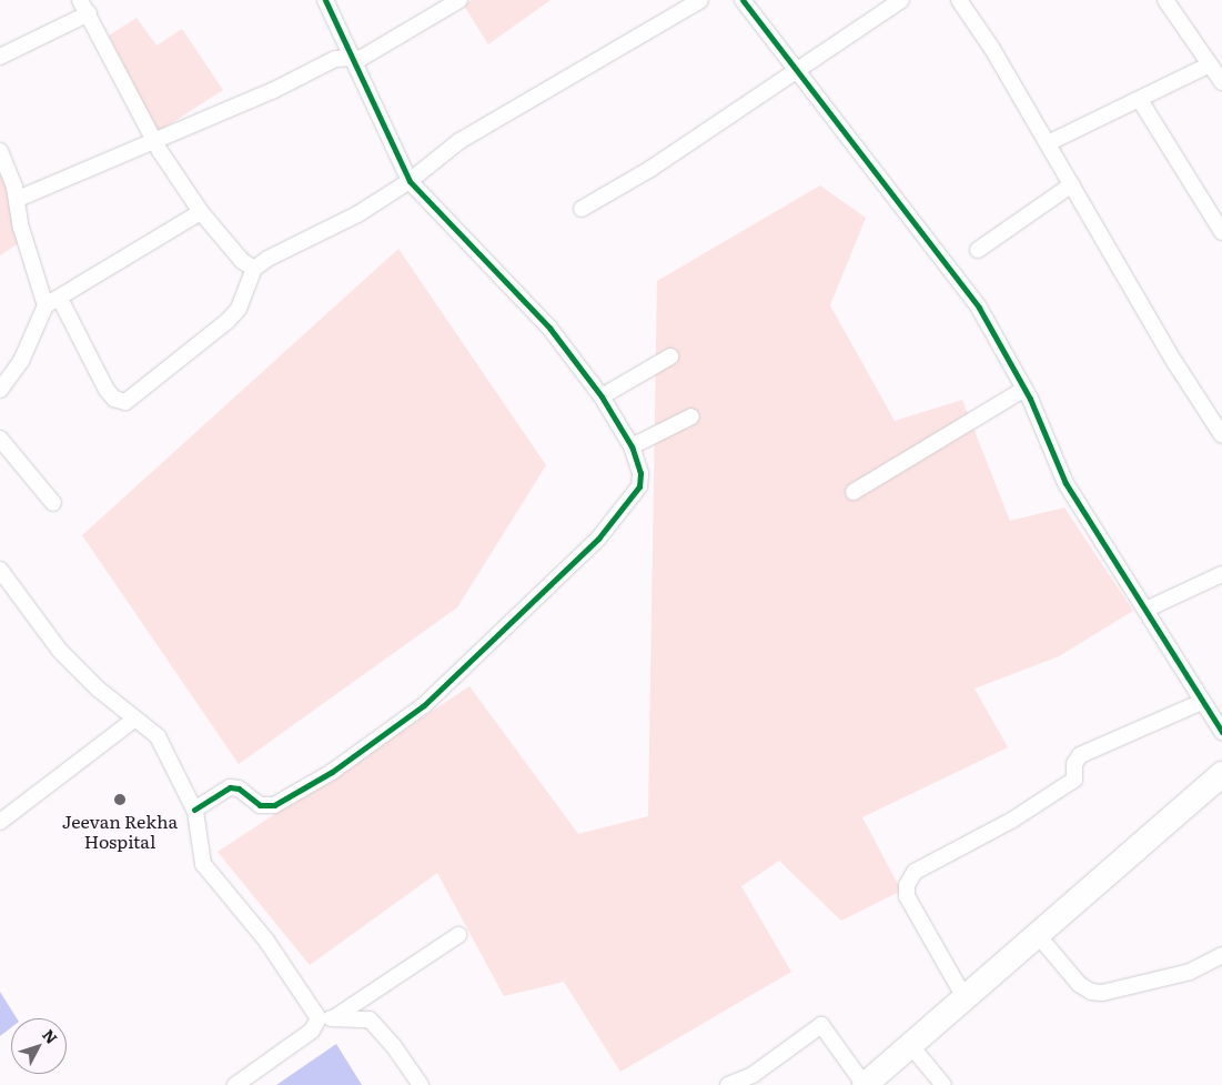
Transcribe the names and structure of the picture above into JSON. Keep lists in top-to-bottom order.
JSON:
{
  "places": ["Jeevan Rekha Hospital"],
  "north": "top right"
}
